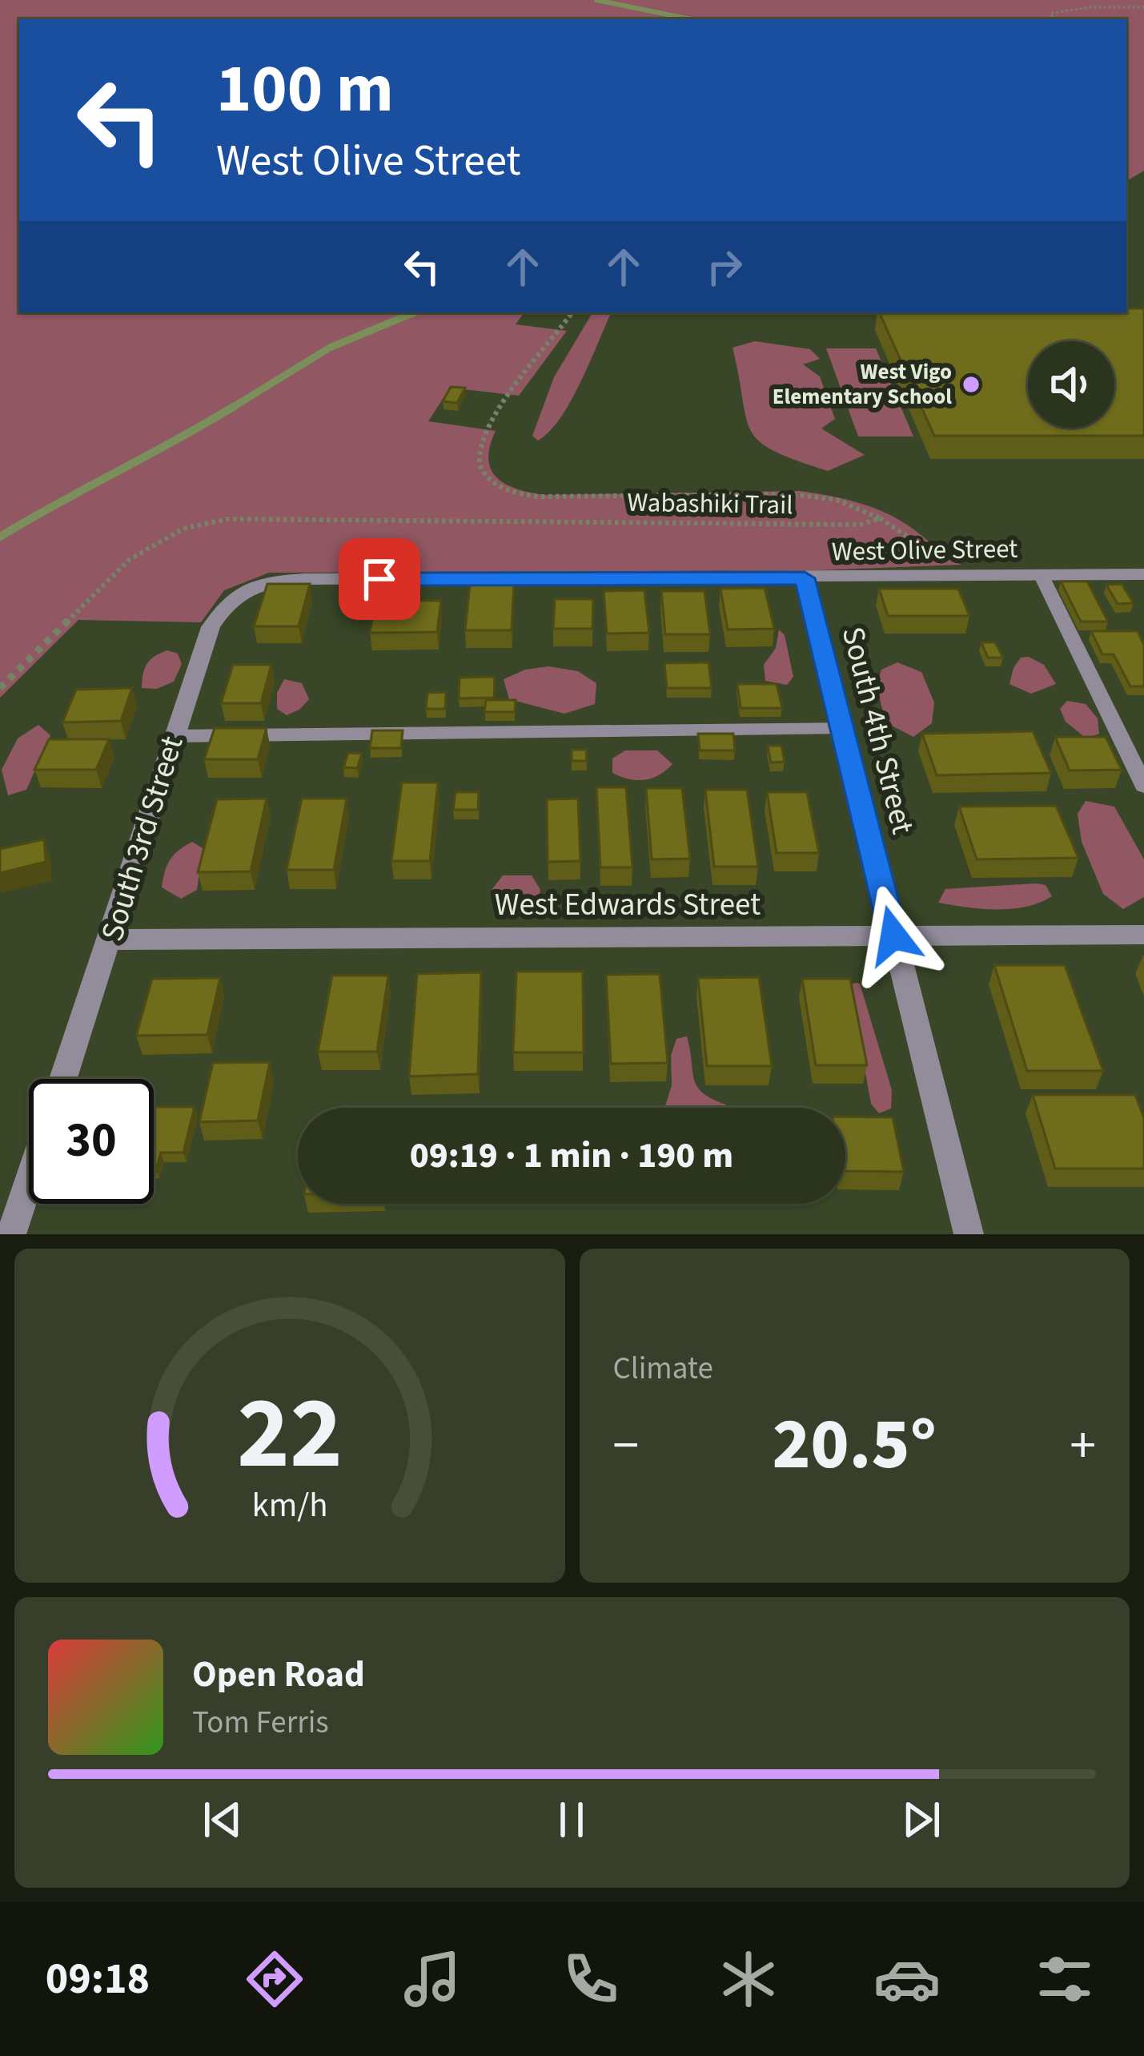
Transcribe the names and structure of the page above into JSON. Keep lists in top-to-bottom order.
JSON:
{
  "streets": {
    "street": [
      "West Olive Street",
      "South 4th Street",
      "South 3rd Street",
      "West Edwards Street"
    ],
    "path": ["Wabashiki Trail"]
  },
  "crossings": [
    ["West Olive Street", "South 4th Street"],
    ["West Olive Street", "South 3rd Street"],
    ["South 4th Street", "West Edwards Street"],
    ["South 3rd Street", "West Edwards Street"]
  ],
  "places": ["West Vigo Elementary School"],
  "page": {
    "turn": ["100 m", "West Olive Street"],
    "limit": "30",
    "trip": "09:19 · 1 min · 190 m",
    "tile": "Climate",
    "heat": ["−", "20.5°", "+"],
    "song": ["Open Road", "Tom Ferris"],
    "tabs": "09:18",
    "gauge": ["22", "km/h"]
  }
}
